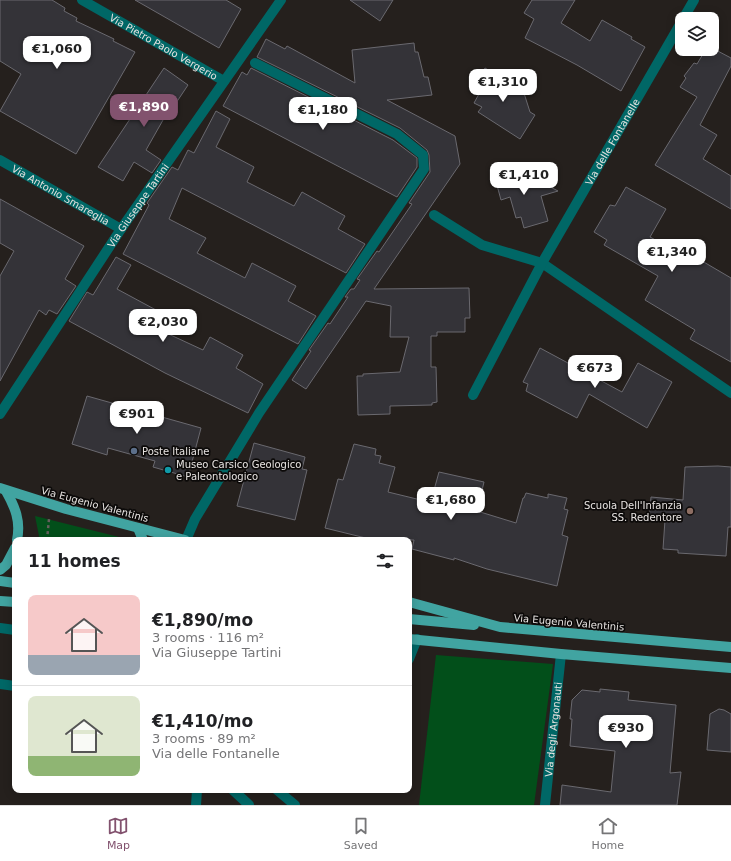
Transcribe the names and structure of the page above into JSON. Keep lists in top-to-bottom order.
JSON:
{
  "streets": {
    "main road": ["Via Eugenio Valentinis"],
    "street": [
      "Via Pietro Paolo Vergerio",
      "Via delle Fontanelle",
      "Via Antonio Smareglia",
      "Via Giuseppe Tartini",
      "Via degli Argonauti"
    ]
  },
  "crossings": [
    ["Via Pietro Paolo Vergerio", "Via Giuseppe Tartini"],
    ["Via Antonio Smareglia", "Via Giuseppe Tartini"]
  ],
  "places": ["Poste Italiane", "Museo Carsico Geologico e Paleontologico", "Scuola Dell'Infanzia SS. Redentore"],
  "page": {
    "price": [
      "€1,060",
      "€1,310",
      "€1,890",
      "€1,180",
      "€1,410",
      "€1,340",
      "€2,030",
      "€673",
      "€901",
      "€1,680",
      "€930"
    ],
    "heading": "11 homes",
    "list": [
      {
        "name": "€1,890/mo",
        "note": "3 rooms · 116 m² · Via Giuseppe Tartini"
      },
      {
        "name": "€1,410/mo",
        "note": "3 rooms · 89 m² · Via delle Fontanelle"
      }
    ],
    "tabs": ["Map", "Saved", "Home"]
  }
}
